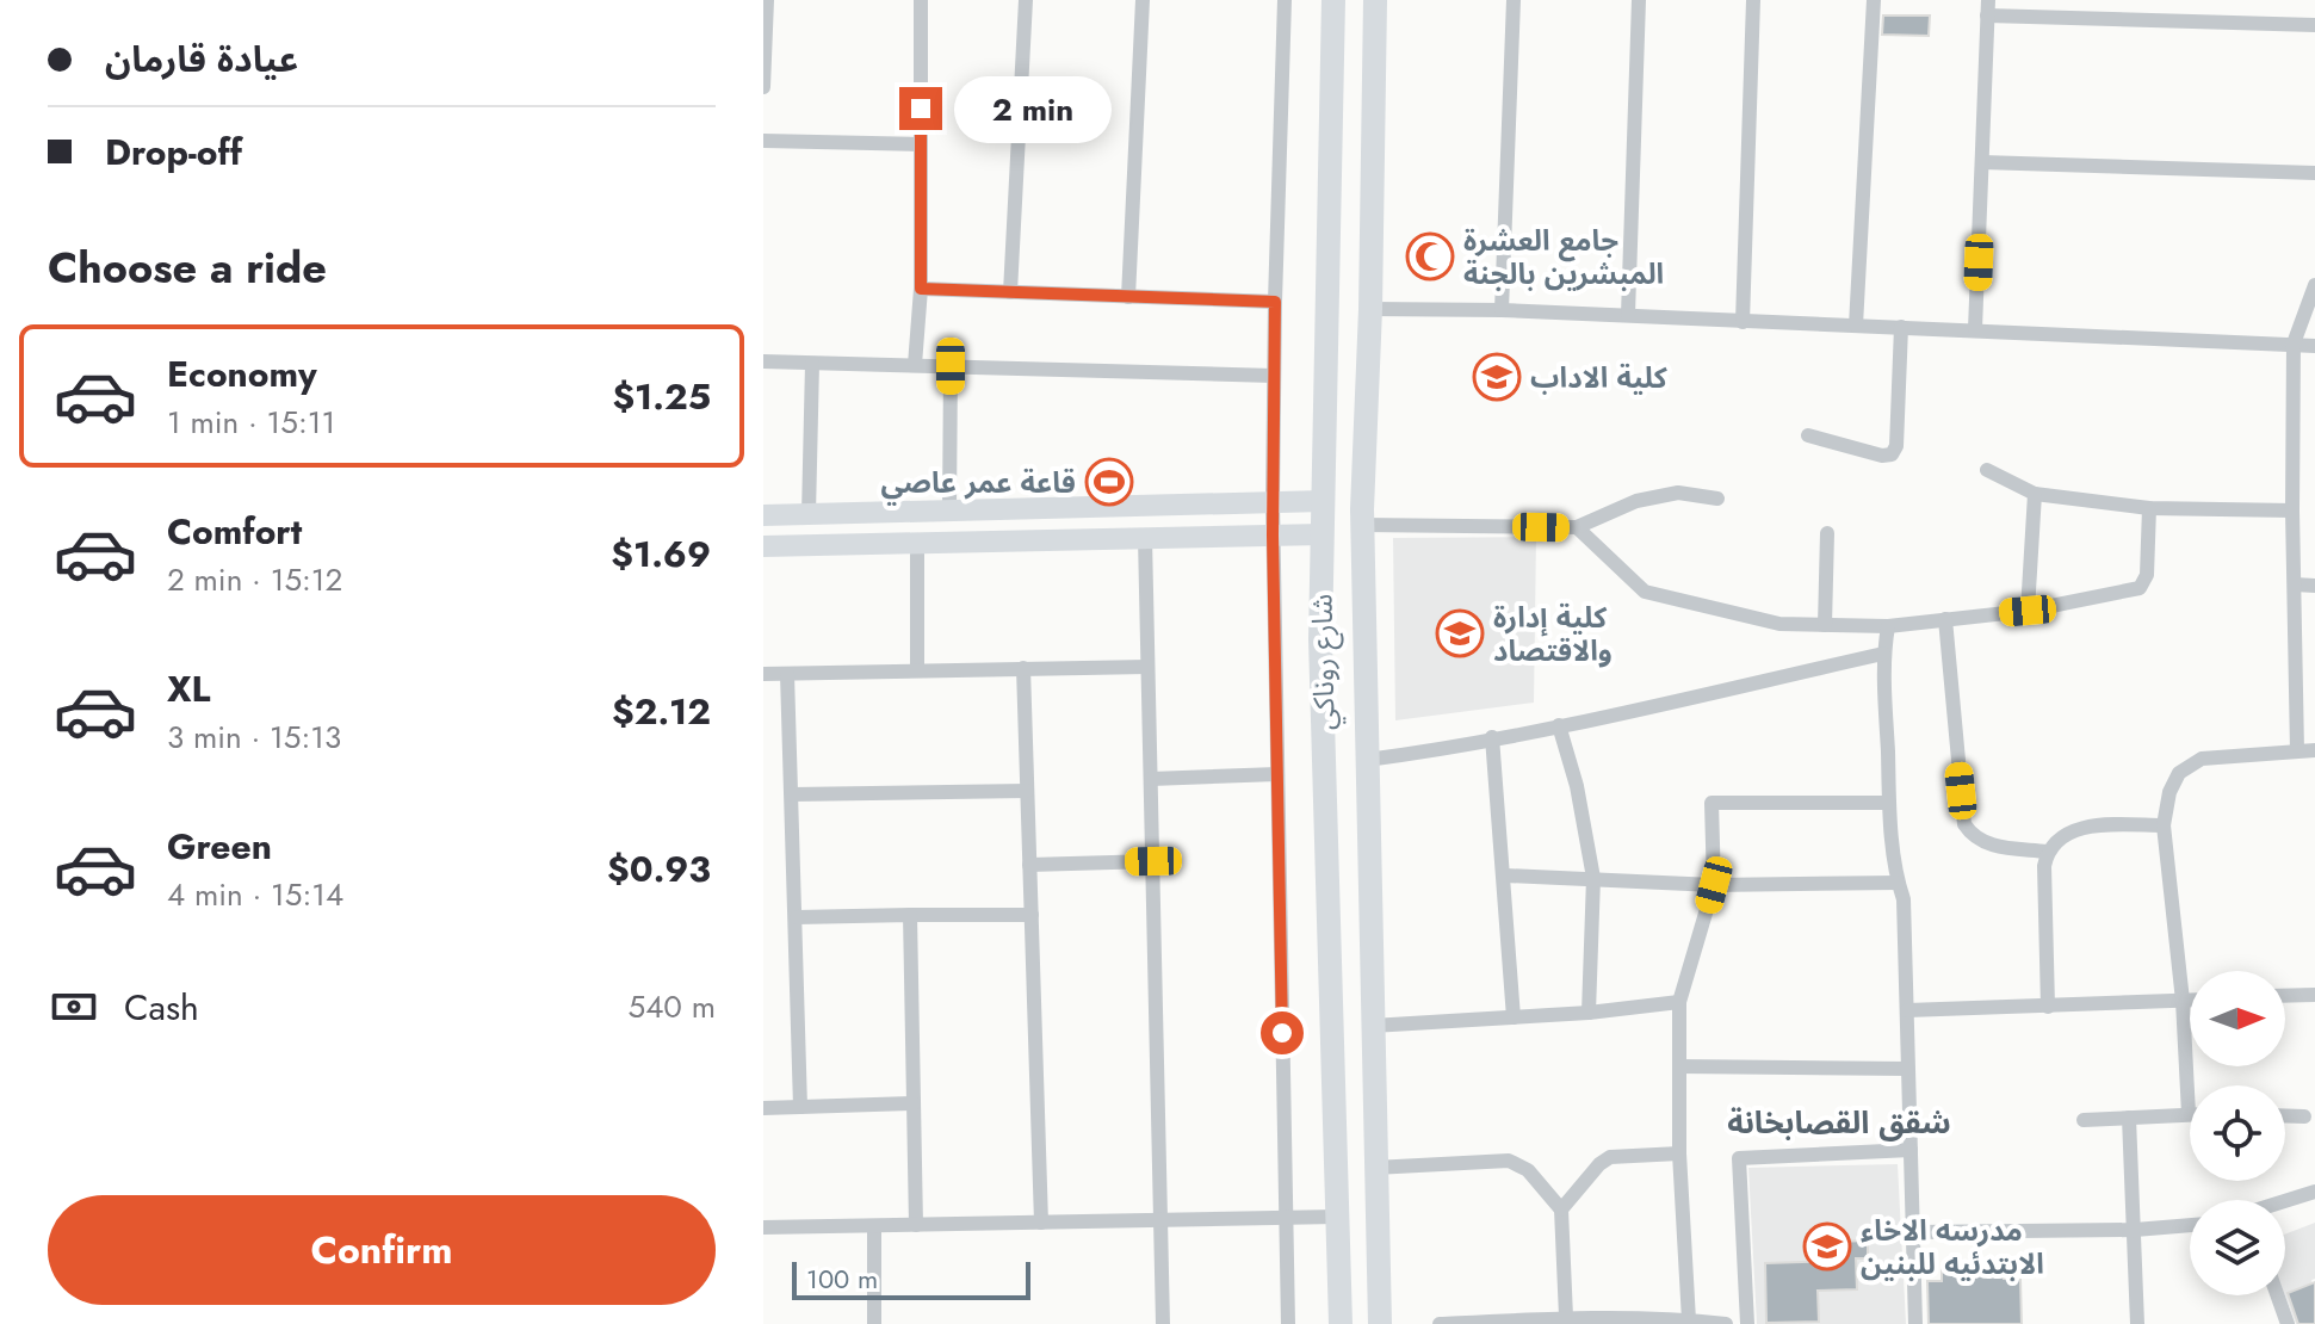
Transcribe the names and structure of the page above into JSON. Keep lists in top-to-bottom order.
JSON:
{
  "streets": {
    "main road": ["شارع روناكي"]
  },
  "districts": ["شقق القصابخانة"],
  "places": {
    "mosque": ["جامع العشرة المبشرين بالجنة"],
    "school or university": ["كلية الاداب", "كلية إدارة والاقتصاد", "مدرسه الاخاء الابتدئيه للبنين"],
    "sports": ["قاعة عمر عاصي"]
  },
  "scale_bar": "100 m",
  "north": "right",
  "page": {
    "banner": ["عيادة قارمان", "Drop-off"],
    "bubble": "2 min",
    "heading": "Choose a ride",
    "list": [
      {
        "name": "Economy",
        "note": "1 min · 15:11",
        "value": "$1.25"
      },
      {
        "name": "Comfort",
        "note": "2 min · 15:12",
        "value": "$1.69"
      },
      {
        "name": "XL",
        "note": "3 min · 15:13",
        "value": "$2.12"
      },
      {
        "name": "Green",
        "note": "4 min · 15:14",
        "value": "$0.93"
      }
    ],
    "pay": ["Cash", "540 m"],
    "buttons": "Confirm",
    "scale": "100 m"
  }
}
